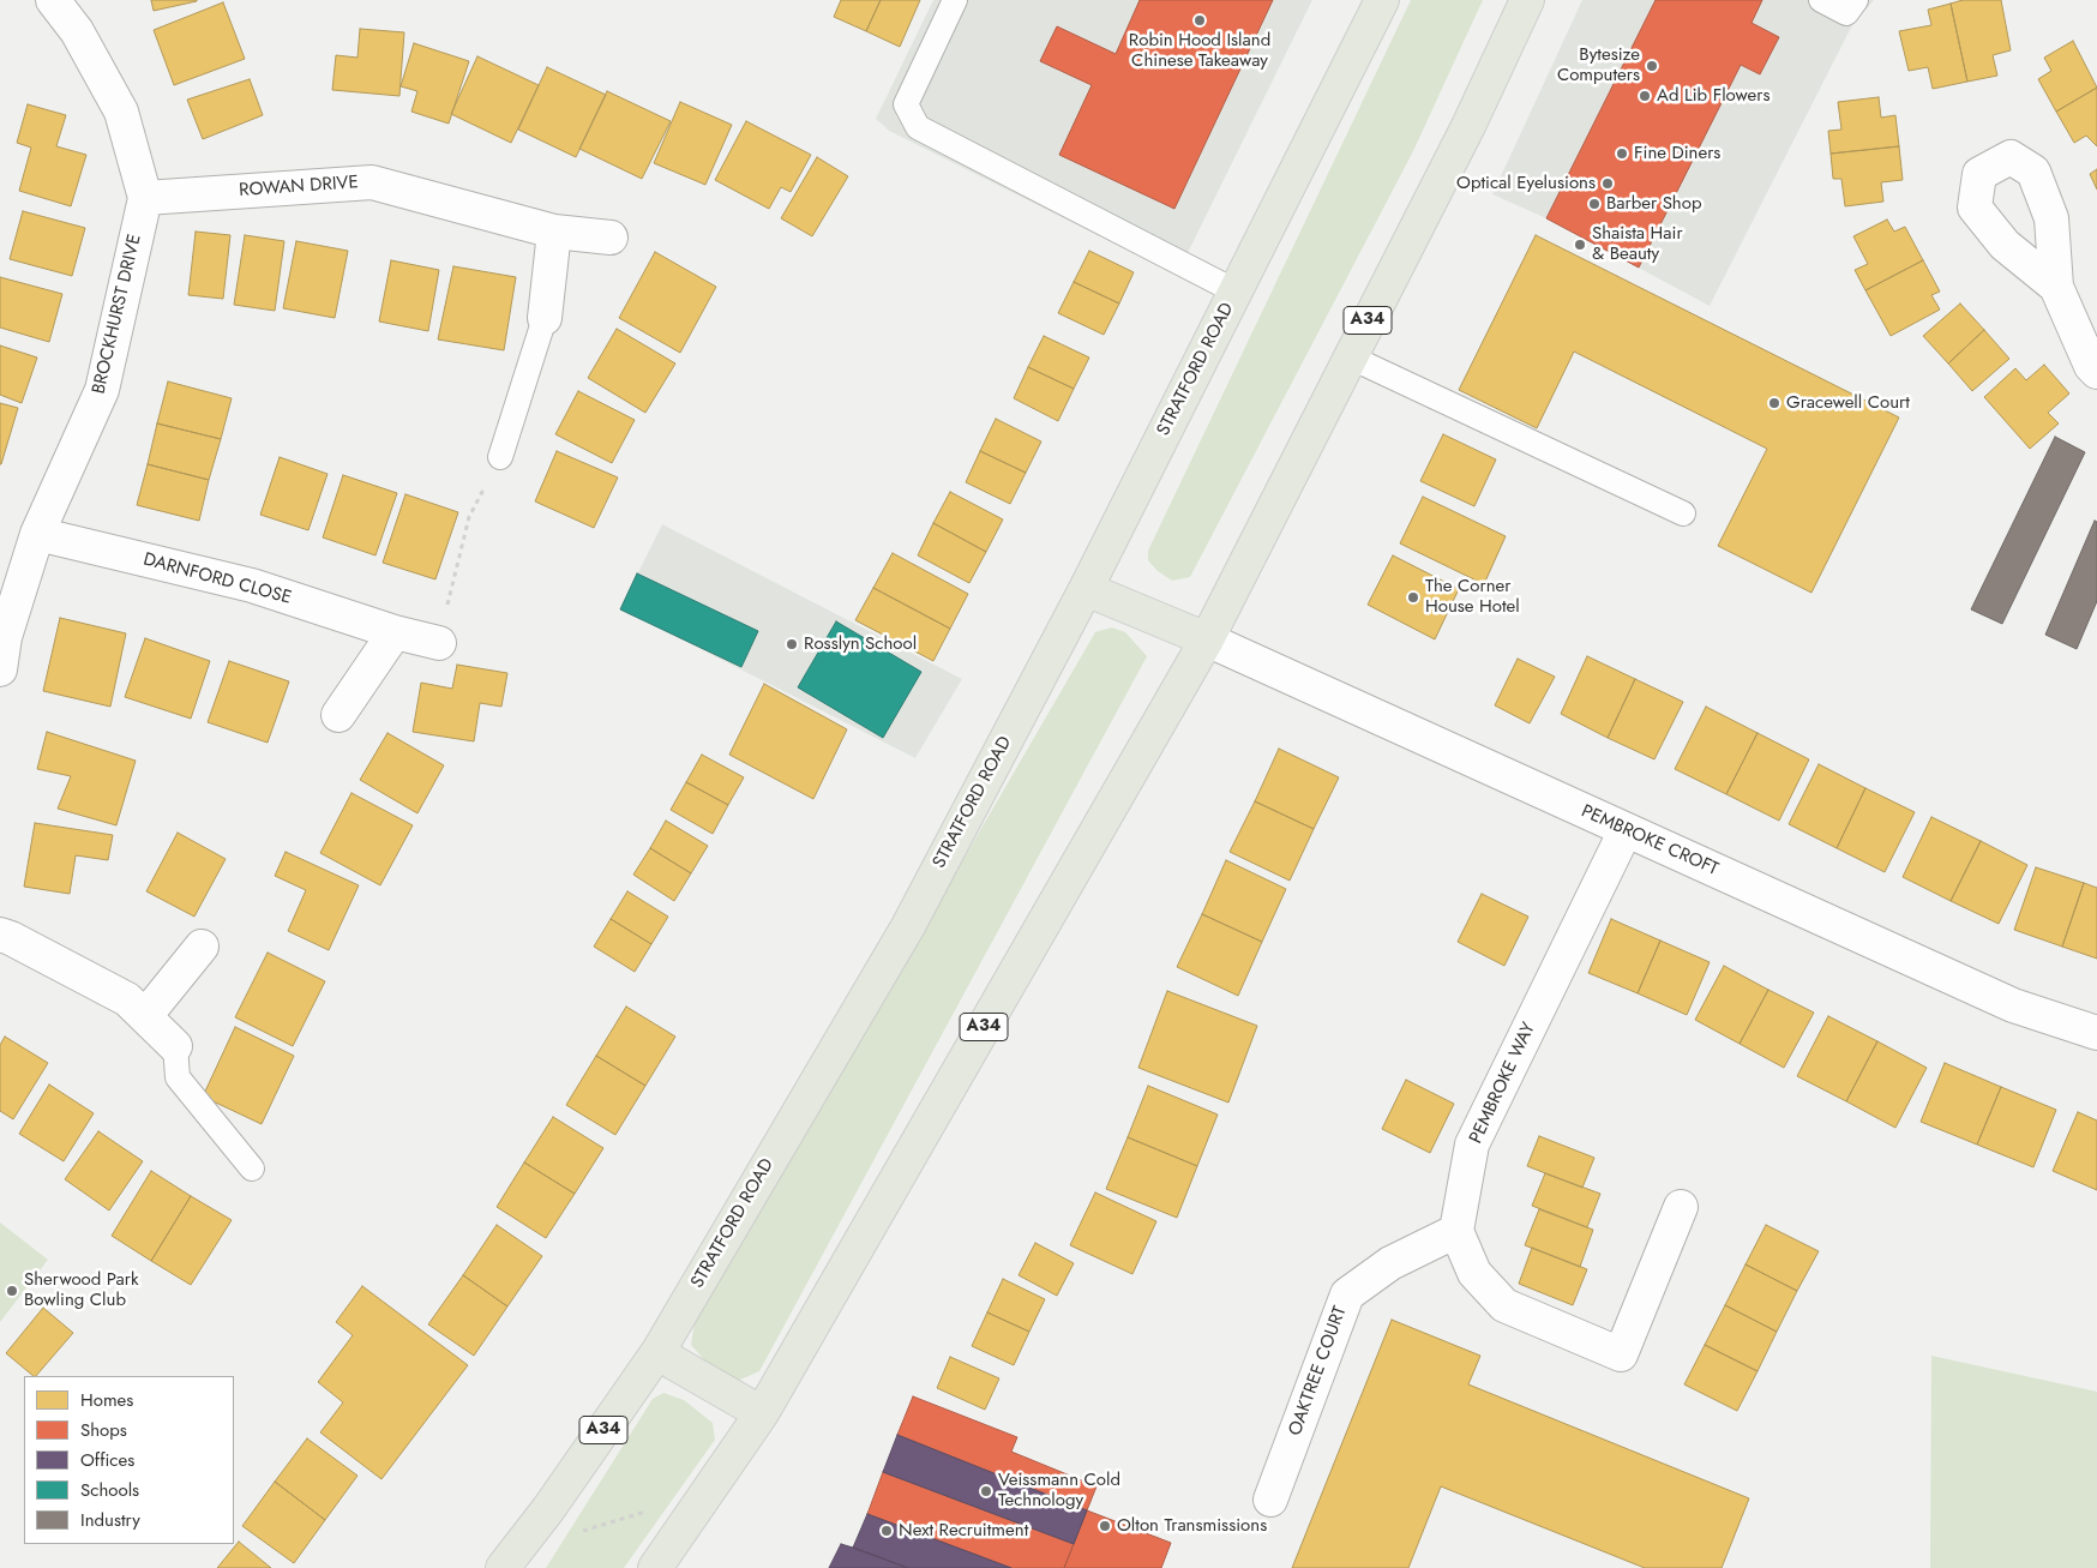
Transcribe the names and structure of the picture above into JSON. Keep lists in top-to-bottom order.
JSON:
{
  "streets": {
    "highway": ["A34", "STRATFORD ROAD"],
    "street": [
      "ROWAN DRIVE",
      "BROCKHURST DRIVE",
      "DARNFORD CLOSE",
      "PEMBROKE CROFT",
      "PEMBROKE WAY",
      "OAKTREE COURT"
    ]
  },
  "crossings": [
    ["ROWAN DRIVE", "BROCKHURST DRIVE"],
    ["BROCKHURST DRIVE", "DARNFORD CLOSE"],
    ["A34", "PEMBROKE CROFT"],
    ["PEMBROKE CROFT", "PEMBROKE WAY"],
    ["PEMBROKE WAY", "OAKTREE COURT"]
  ],
  "places": [
    "Robin Hood Island Chinese Takeaway",
    "Bytesize Computers",
    "Ad Lib Flowers",
    "Fine Diners",
    "Optical Eyelusions",
    "Barber Shop",
    "Shaista Hair & Beauty",
    "Gracewell Court",
    "The Corner House Hotel",
    "Rosslyn School",
    "Sherwood Park Bowling Club",
    "Veissmann Cold Technology",
    "Olton Transmissions",
    "Next Recruitment"
  ],
  "legend": [
    "Homes",
    "Shops",
    "Offices",
    "Schools",
    "Industry"
  ]
}
